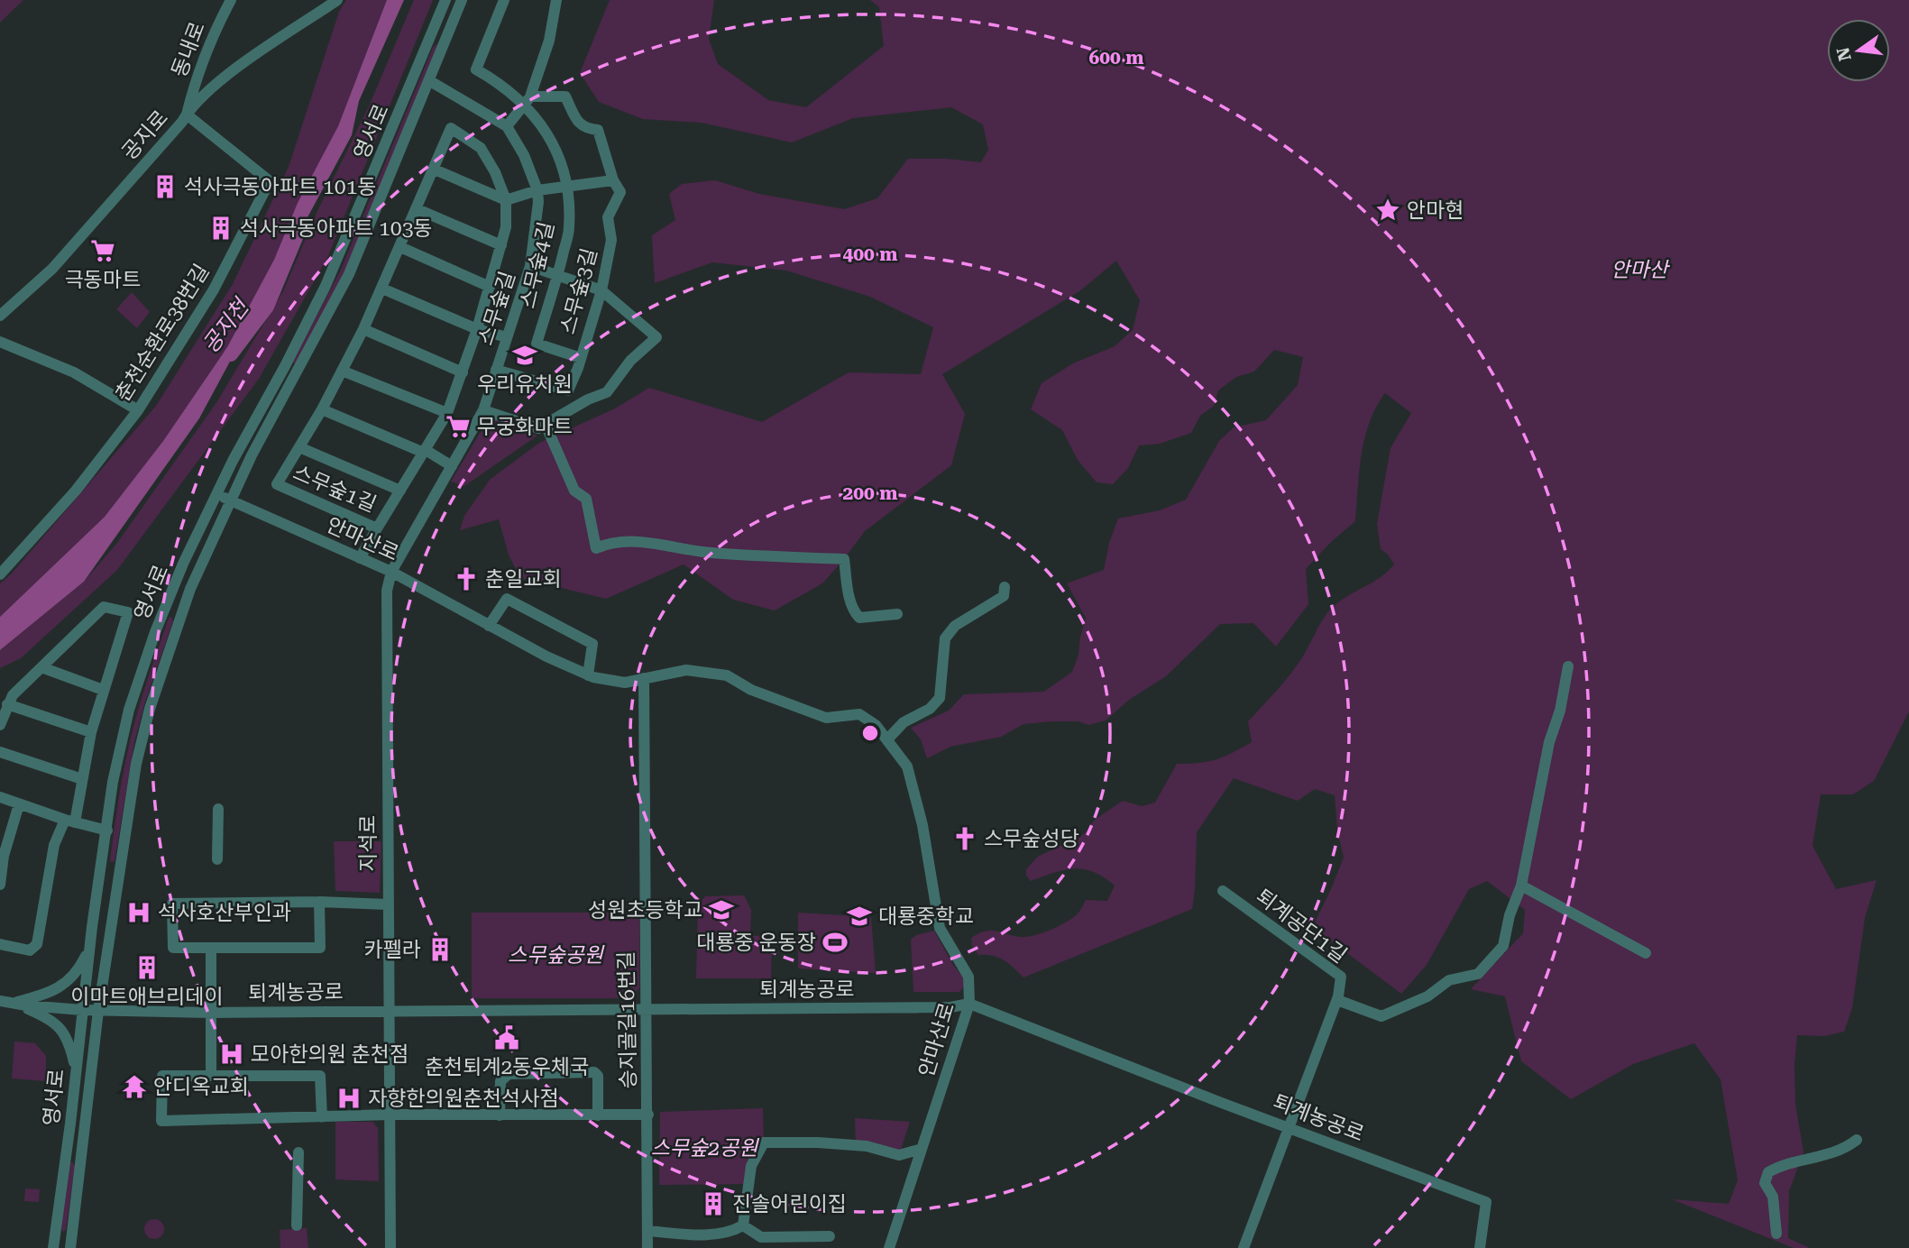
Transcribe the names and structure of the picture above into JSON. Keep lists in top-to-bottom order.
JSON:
{
  "streets": {
    "street": [
      "동내로",
      "영서로",
      "공지로",
      "스무숲4길",
      "스무숲3길",
      "스무숲길",
      "춘천순환로38번길",
      "스무숲1길",
      "안마산로",
      "지석로",
      "퇴계공단1길",
      "퇴계농공로",
      "승지골길16번길"
    ]
  },
  "crossings": [
    ["동내로", "공지로"],
    ["동내로", "춘천순환로38번길"],
    ["영서로", "스무숲길"],
    ["영서로", "안마산로"],
    ["영서로", "퇴계농공로"],
    ["공지로", "춘천순환로38번길"],
    ["스무숲4길", "스무숲3길"],
    ["스무숲길", "안마산로"],
    ["스무숲길", "지석로"],
    ["안마산로", "지석로"],
    ["안마산로", "퇴계농공로"],
    ["안마산로", "승지골길16번길"],
    ["지석로", "퇴계농공로"],
    ["퇴계공단1길", "퇴계농공로"],
    ["퇴계농공로", "승지골길16번길"]
  ],
  "water": ["공지천"],
  "parks": ["안마산", "스무숲공원", "스무숲2공원"],
  "places": {
    "building": [
      "석사극동아파트 101동",
      "석사극동아파트 103동",
      "카펠라",
      "이마트애브리데이",
      "진솔어린이집"
    ],
    "place": ["안마현"],
    "supermarket": ["극동마트", "무궁화마트"],
    "school or university": ["우리유치원", "성원초등학교", "대룡중학교"],
    "church": ["춘일교회", "스무숲성당"],
    "hospital": ["석사호산부인과", "모아한의원 춘천점", "자향한의원춘천석사점"],
    "sports": ["대룡중 운동장"],
    "public building": ["춘천퇴계2동우체국"],
    "temple": ["안디옥교회"]
  },
  "north": "left",
  "rings": ["600 m", "400 m", "200 m"]
}
